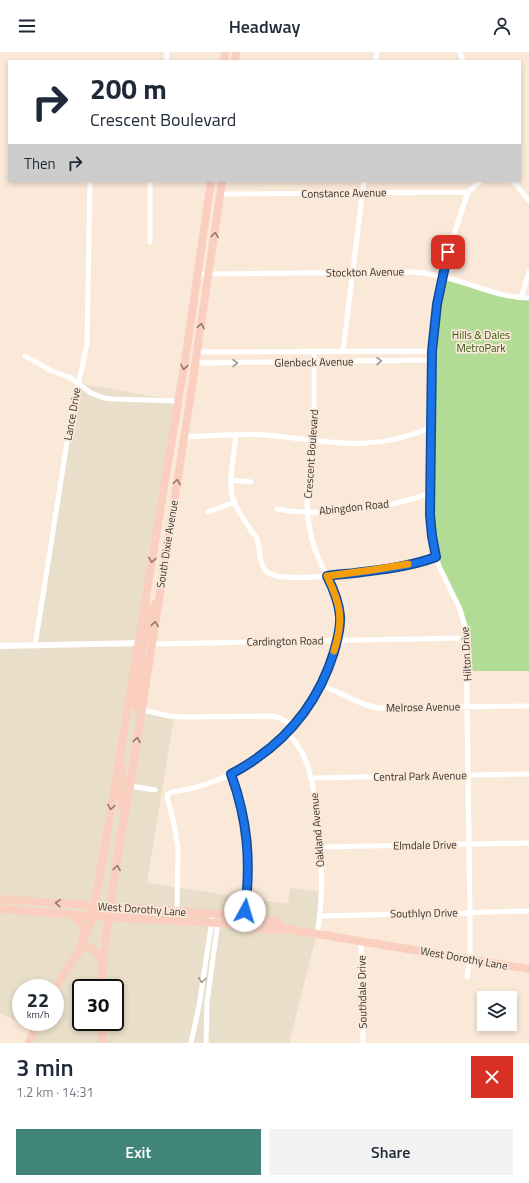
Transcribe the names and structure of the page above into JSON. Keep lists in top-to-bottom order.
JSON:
{
  "streets": {
    "main road": ["South Dixie Avenue", "West Dorothy Lane"],
    "street": [
      "Constance Avenue",
      "Stockton Avenue",
      "Glenbeck Avenue",
      "Lance Drive",
      "Crescent Boulevard",
      "Abingdon Road",
      "Cardington Road",
      "Hilton Drive",
      "Melrose Avenue",
      "Central Park Avenue",
      "Oakland Avenue",
      "Elmdale Drive",
      "Southlyn Drive",
      "Southdale Drive"
    ]
  },
  "crossings": [
    ["Constance Avenue", "South Dixie Avenue"],
    ["Constance Avenue", "Hilton Drive"],
    ["Stockton Avenue", "South Dixie Avenue"],
    ["Stockton Avenue", "Hilton Drive"],
    ["Glenbeck Avenue", "Crescent Boulevard"],
    ["Glenbeck Avenue", "South Dixie Avenue"],
    ["Glenbeck Avenue", "Hilton Drive"],
    ["Lance Drive", "Cardington Road"],
    ["Crescent Boulevard", "Abingdon Road"],
    ["Crescent Boulevard", "Cardington Road"],
    ["Crescent Boulevard", "Melrose Avenue"],
    ["Crescent Boulevard", "Oakland Avenue"],
    ["Crescent Boulevard", "West Dorothy Lane"],
    ["Abingdon Road", "Hilton Drive"],
    ["South Dixie Avenue", "Cardington Road"],
    ["South Dixie Avenue", "West Dorothy Lane"],
    ["Cardington Road", "Hilton Drive"],
    ["Hilton Drive", "Melrose Avenue"],
    ["Hilton Drive", "Central Park Avenue"],
    ["Hilton Drive", "Elmdale Drive"],
    ["Hilton Drive", "West Dorothy Lane"],
    ["Hilton Drive", "Southlyn Drive"],
    ["Central Park Avenue", "Oakland Avenue"],
    ["Oakland Avenue", "Elmdale Drive"],
    ["Oakland Avenue", "West Dorothy Lane"],
    ["Oakland Avenue", "Southlyn Drive"],
    ["West Dorothy Lane", "Southdale Drive"]
  ],
  "parks": ["Hills & Dales MetroPark"],
  "page": {
    "header": "Headway",
    "turn": ["200 m", "Crescent Boulevard"],
    "then": "Then",
    "speed": "22 km/h",
    "limit": "30",
    "heading": ["3 min", "1.2 km · 14:31"],
    "buttons": ["Exit", "Share"]
  }
}
